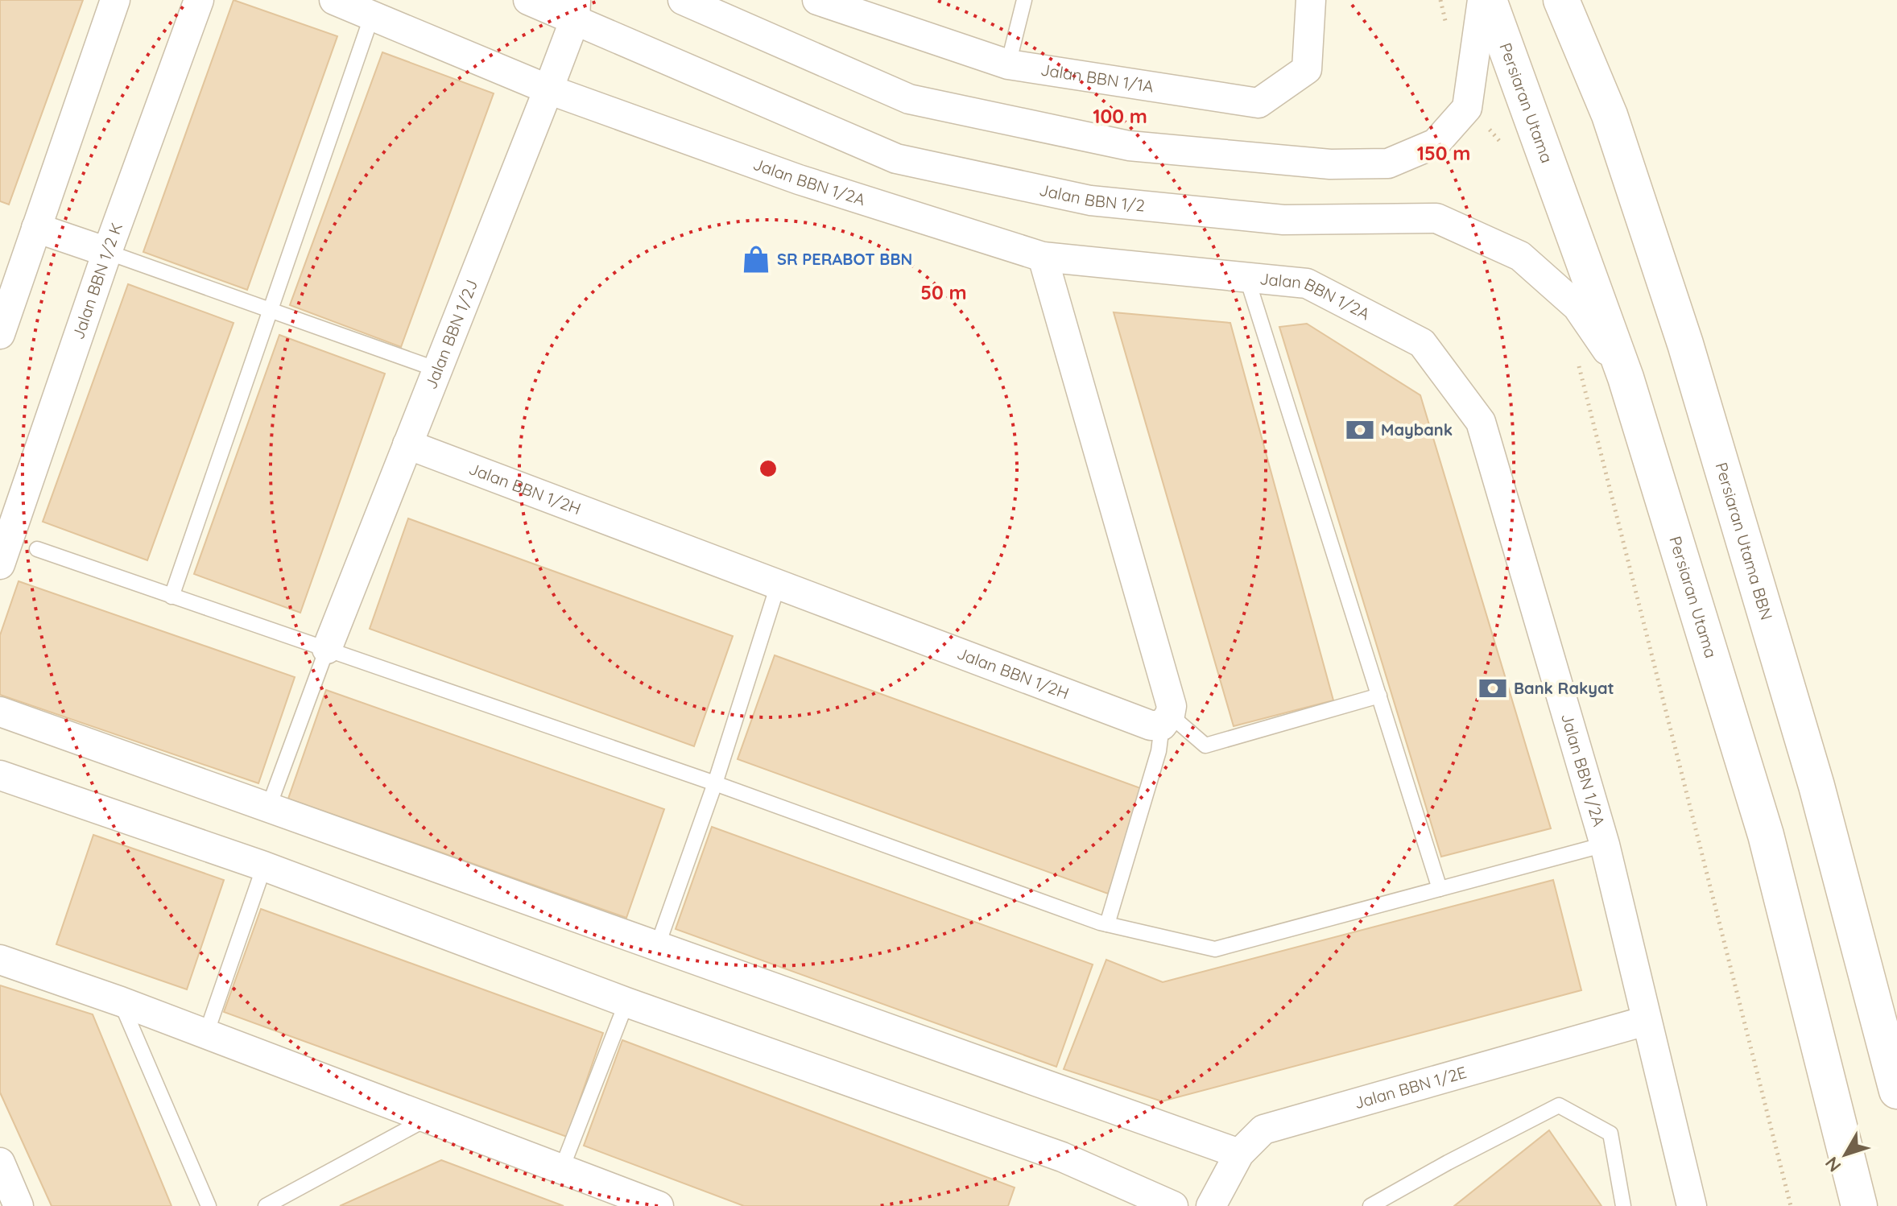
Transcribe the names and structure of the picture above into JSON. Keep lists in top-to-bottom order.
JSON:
{
  "streets": {
    "main road": ["Persiaran Utama", "Persiaran Utama BBN"],
    "street": [
      "Jalan BBN 1/1A",
      "Jalan BBN 1/2A",
      "Jalan BBN 1/2",
      "Jalan BBN 1/2 K",
      "Jalan BBN 1/2J",
      "Jalan BBN 1/2H",
      "Jalan BBN 1/2E"
    ]
  },
  "crossings": [
    ["Persiaran Utama", "Jalan BBN 1/2"],
    ["Jalan BBN 1/2A", "Jalan BBN 1/2J"],
    ["Jalan BBN 1/2A", "Jalan BBN 1/2E"],
    ["Jalan BBN 1/2", "Jalan BBN 1/2J"],
    ["Jalan BBN 1/2J", "Jalan BBN 1/2H"]
  ],
  "places": {
    "shop": ["SR PERABOT BBN"],
    "bank": ["Maybank", "Bank Rakyat"]
  },
  "north": "bottom left",
  "rings": ["100 m", "150 m", "50 m"]
}
